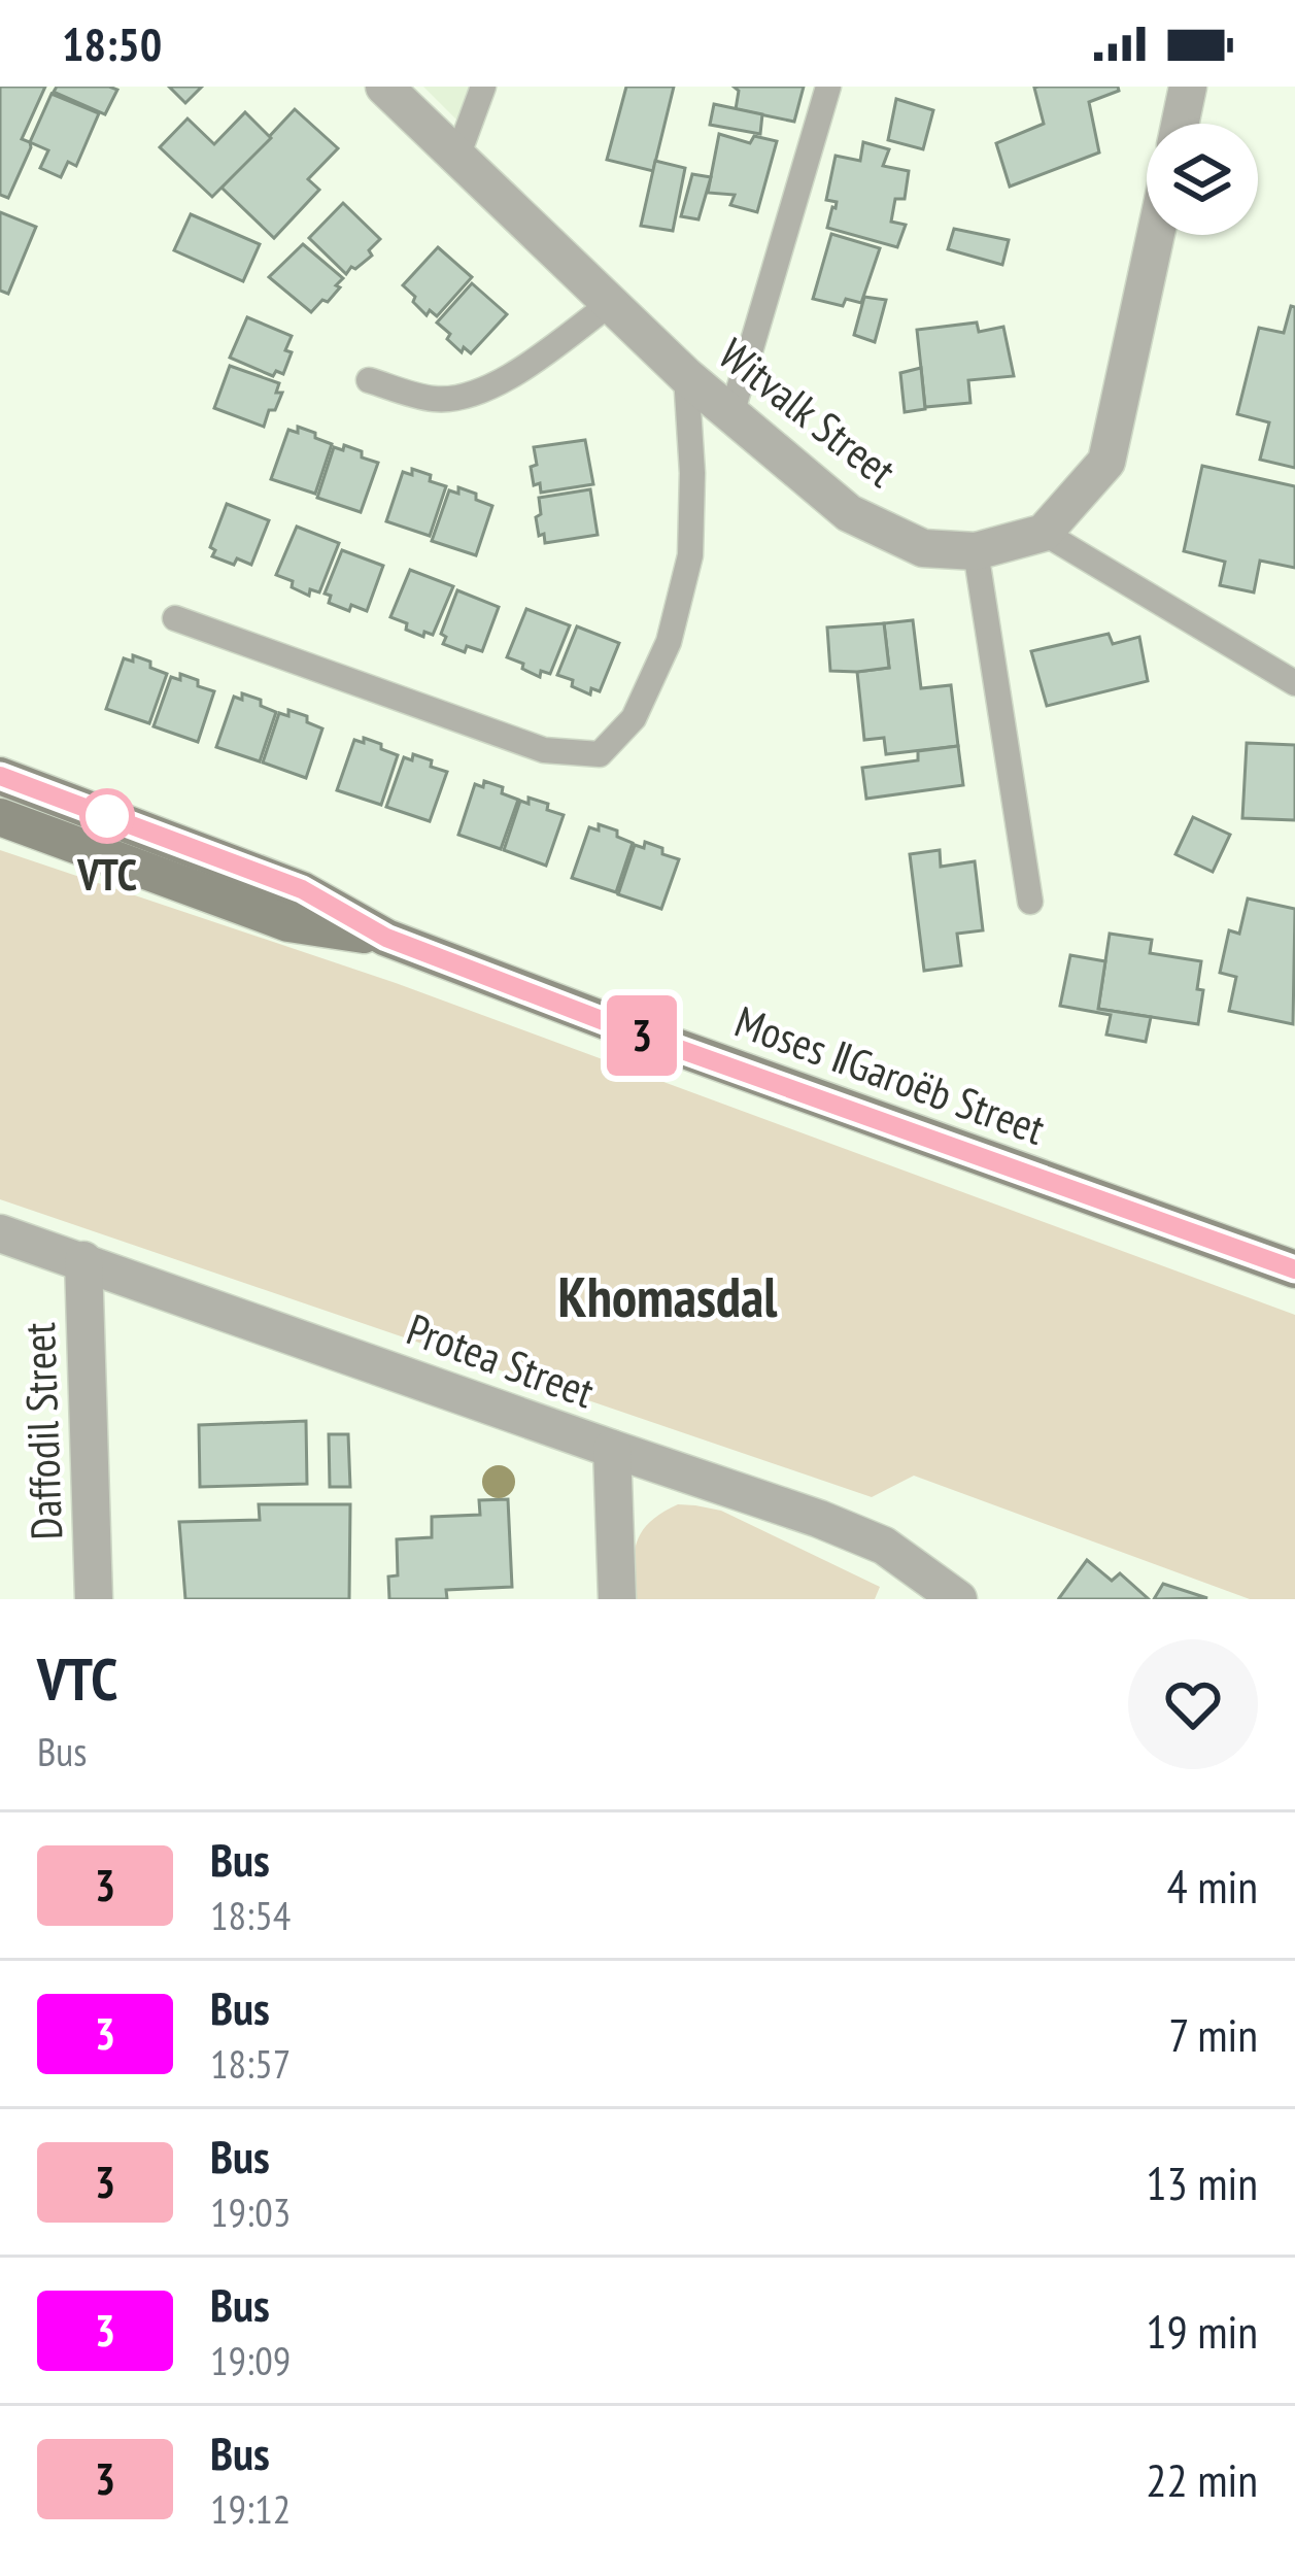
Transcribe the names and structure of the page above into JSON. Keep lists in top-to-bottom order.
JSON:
{
  "streets": {
    "main road": ["Moses ǁGaroëb Street"],
    "street": ["Witvalk Street", "Protea Street", "Daffodil Street"]
  },
  "crossings": [
    ["Protea Street", "Daffodil Street"]
  ],
  "districts": ["Khomasdal"],
  "places": ["VTC"],
  "lines": ["bus line 3"],
  "page": {
    "status": "18:50",
    "on_map": "3",
    "heading": ["VTC", "Bus"],
    "list": [
      {
        "mark": "3",
        "name": "Bus",
        "note": "18:54",
        "value": "4 min"
      },
      {
        "mark": "3",
        "name": "Bus",
        "note": "18:57",
        "value": "7 min"
      },
      {
        "mark": "3",
        "name": "Bus",
        "note": "19:03",
        "value": "13 min"
      },
      {
        "mark": "3",
        "name": "Bus",
        "note": "19:09",
        "value": "19 min"
      },
      {
        "mark": "3",
        "name": "Bus",
        "note": "19:12",
        "value": "22 min"
      }
    ]
  }
}
